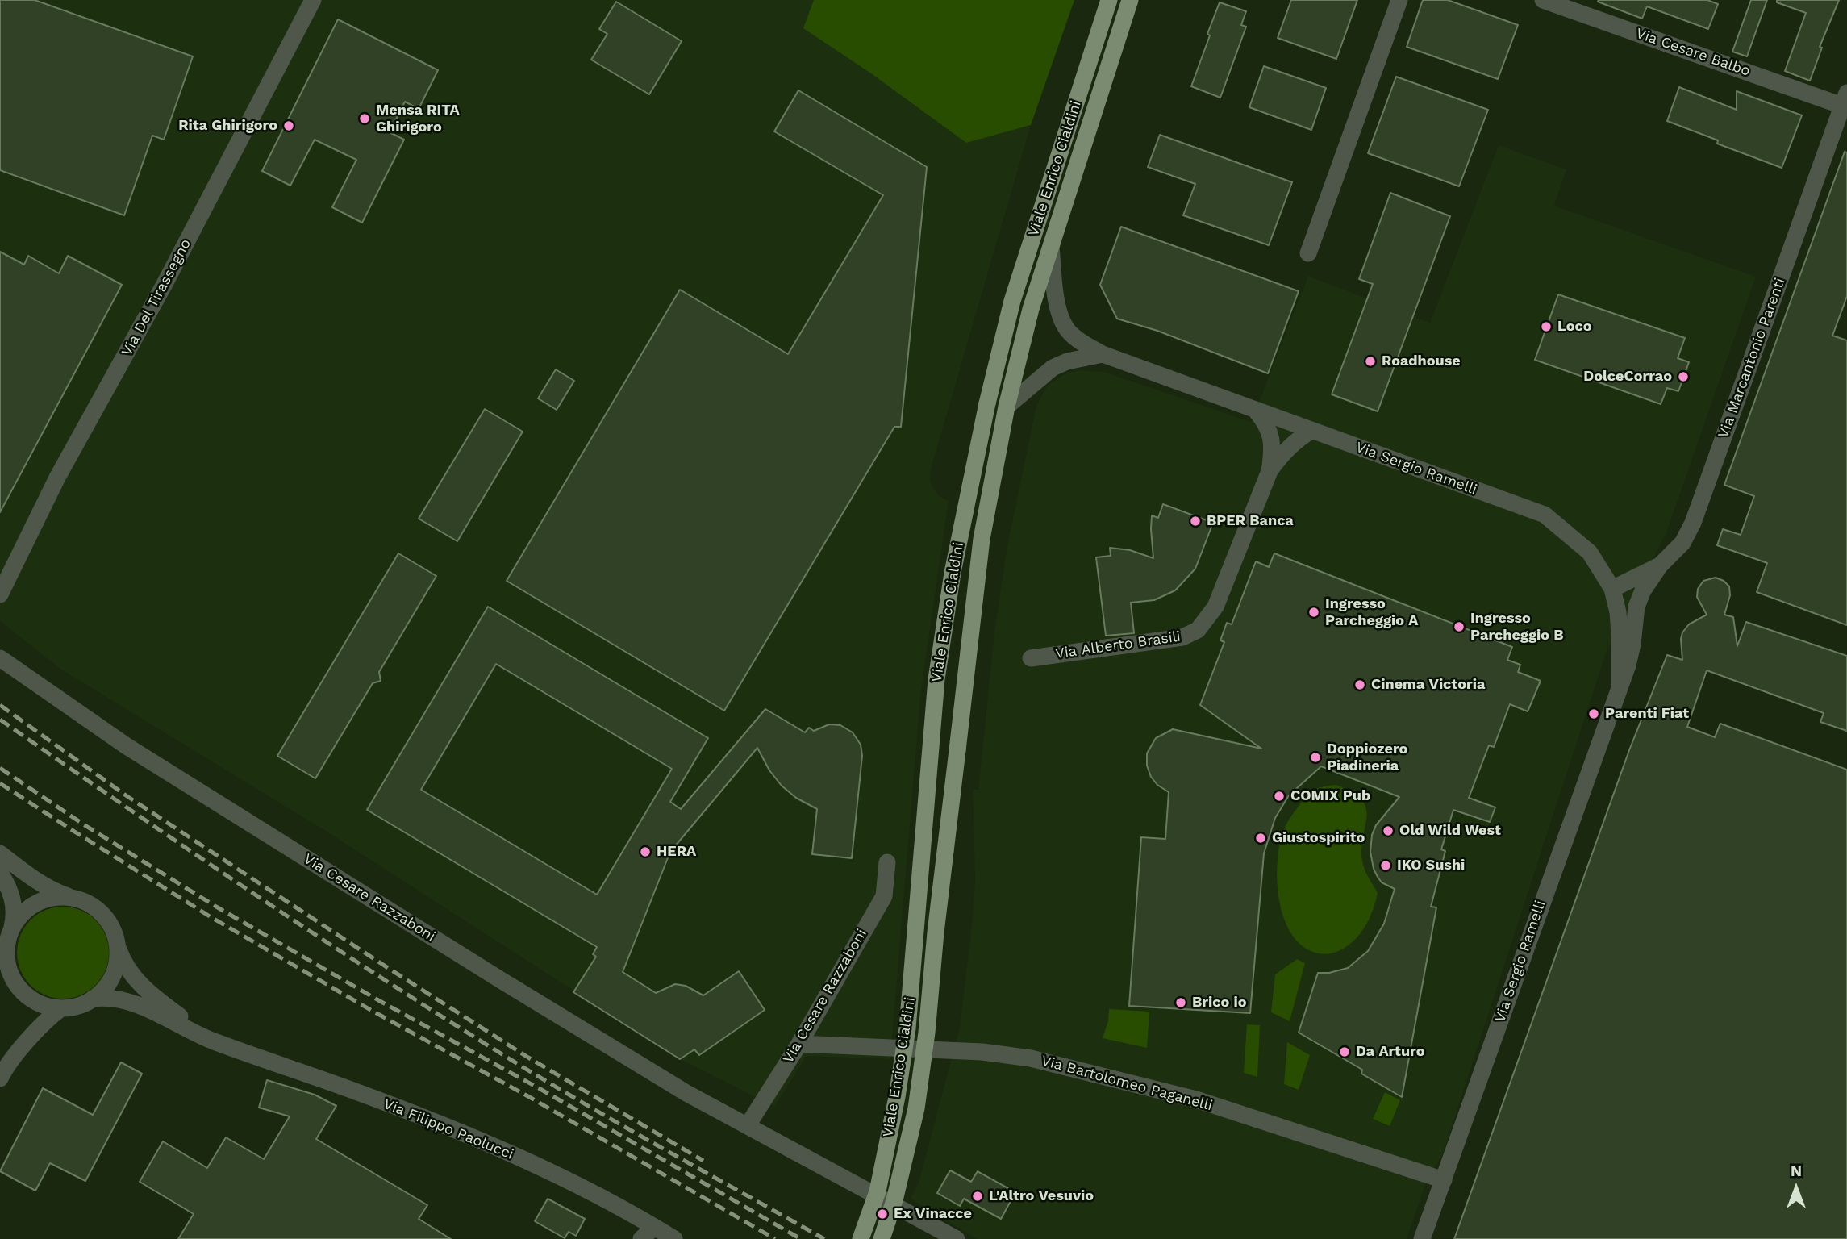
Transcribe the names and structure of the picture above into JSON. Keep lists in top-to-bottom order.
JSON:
{
  "streets": {
    "main road": ["Viale Enrico Cialdini"],
    "street": [
      "Via Cesare Balbo",
      "Via Del Tirassegno",
      "Via Marcantonio Parenti",
      "Via Sergio Ramelli",
      "Via Alberto Brasili",
      "Via Cesare Razzaboni",
      "Via Bartolomeo Paganelli",
      "Via Filippo Paolucci"
    ]
  },
  "crossings": [
    ["Via Cesare Balbo", "Via Marcantonio Parenti"],
    ["Viale Enrico Cialdini", "Via Sergio Ramelli"],
    ["Via Marcantonio Parenti", "Via Sergio Ramelli"],
    ["Via Sergio Ramelli", "Via Alberto Brasili"],
    ["Via Sergio Ramelli", "Via Bartolomeo Paganelli"],
    ["Via Cesare Razzaboni", "Via Bartolomeo Paganelli"]
  ],
  "places": [
    "Mensa RITA Ghirigoro",
    "Rita Ghirigoro",
    "Loco",
    "Roadhouse",
    "DolceCorrao",
    "BPER Banca",
    "Ingresso Parcheggio A",
    "Ingresso Parcheggio B",
    "Cinema Victoria",
    "Parenti Fiat",
    "Doppiozero Piadineria",
    "COMIX Pub",
    "Old Wild West",
    "Giustospirito",
    "HERA",
    "IKO Sushi",
    "Brico io",
    "Da Arturo",
    "L'Altro Vesuvio",
    "Ex Vinacce"
  ],
  "north": "top"
}
